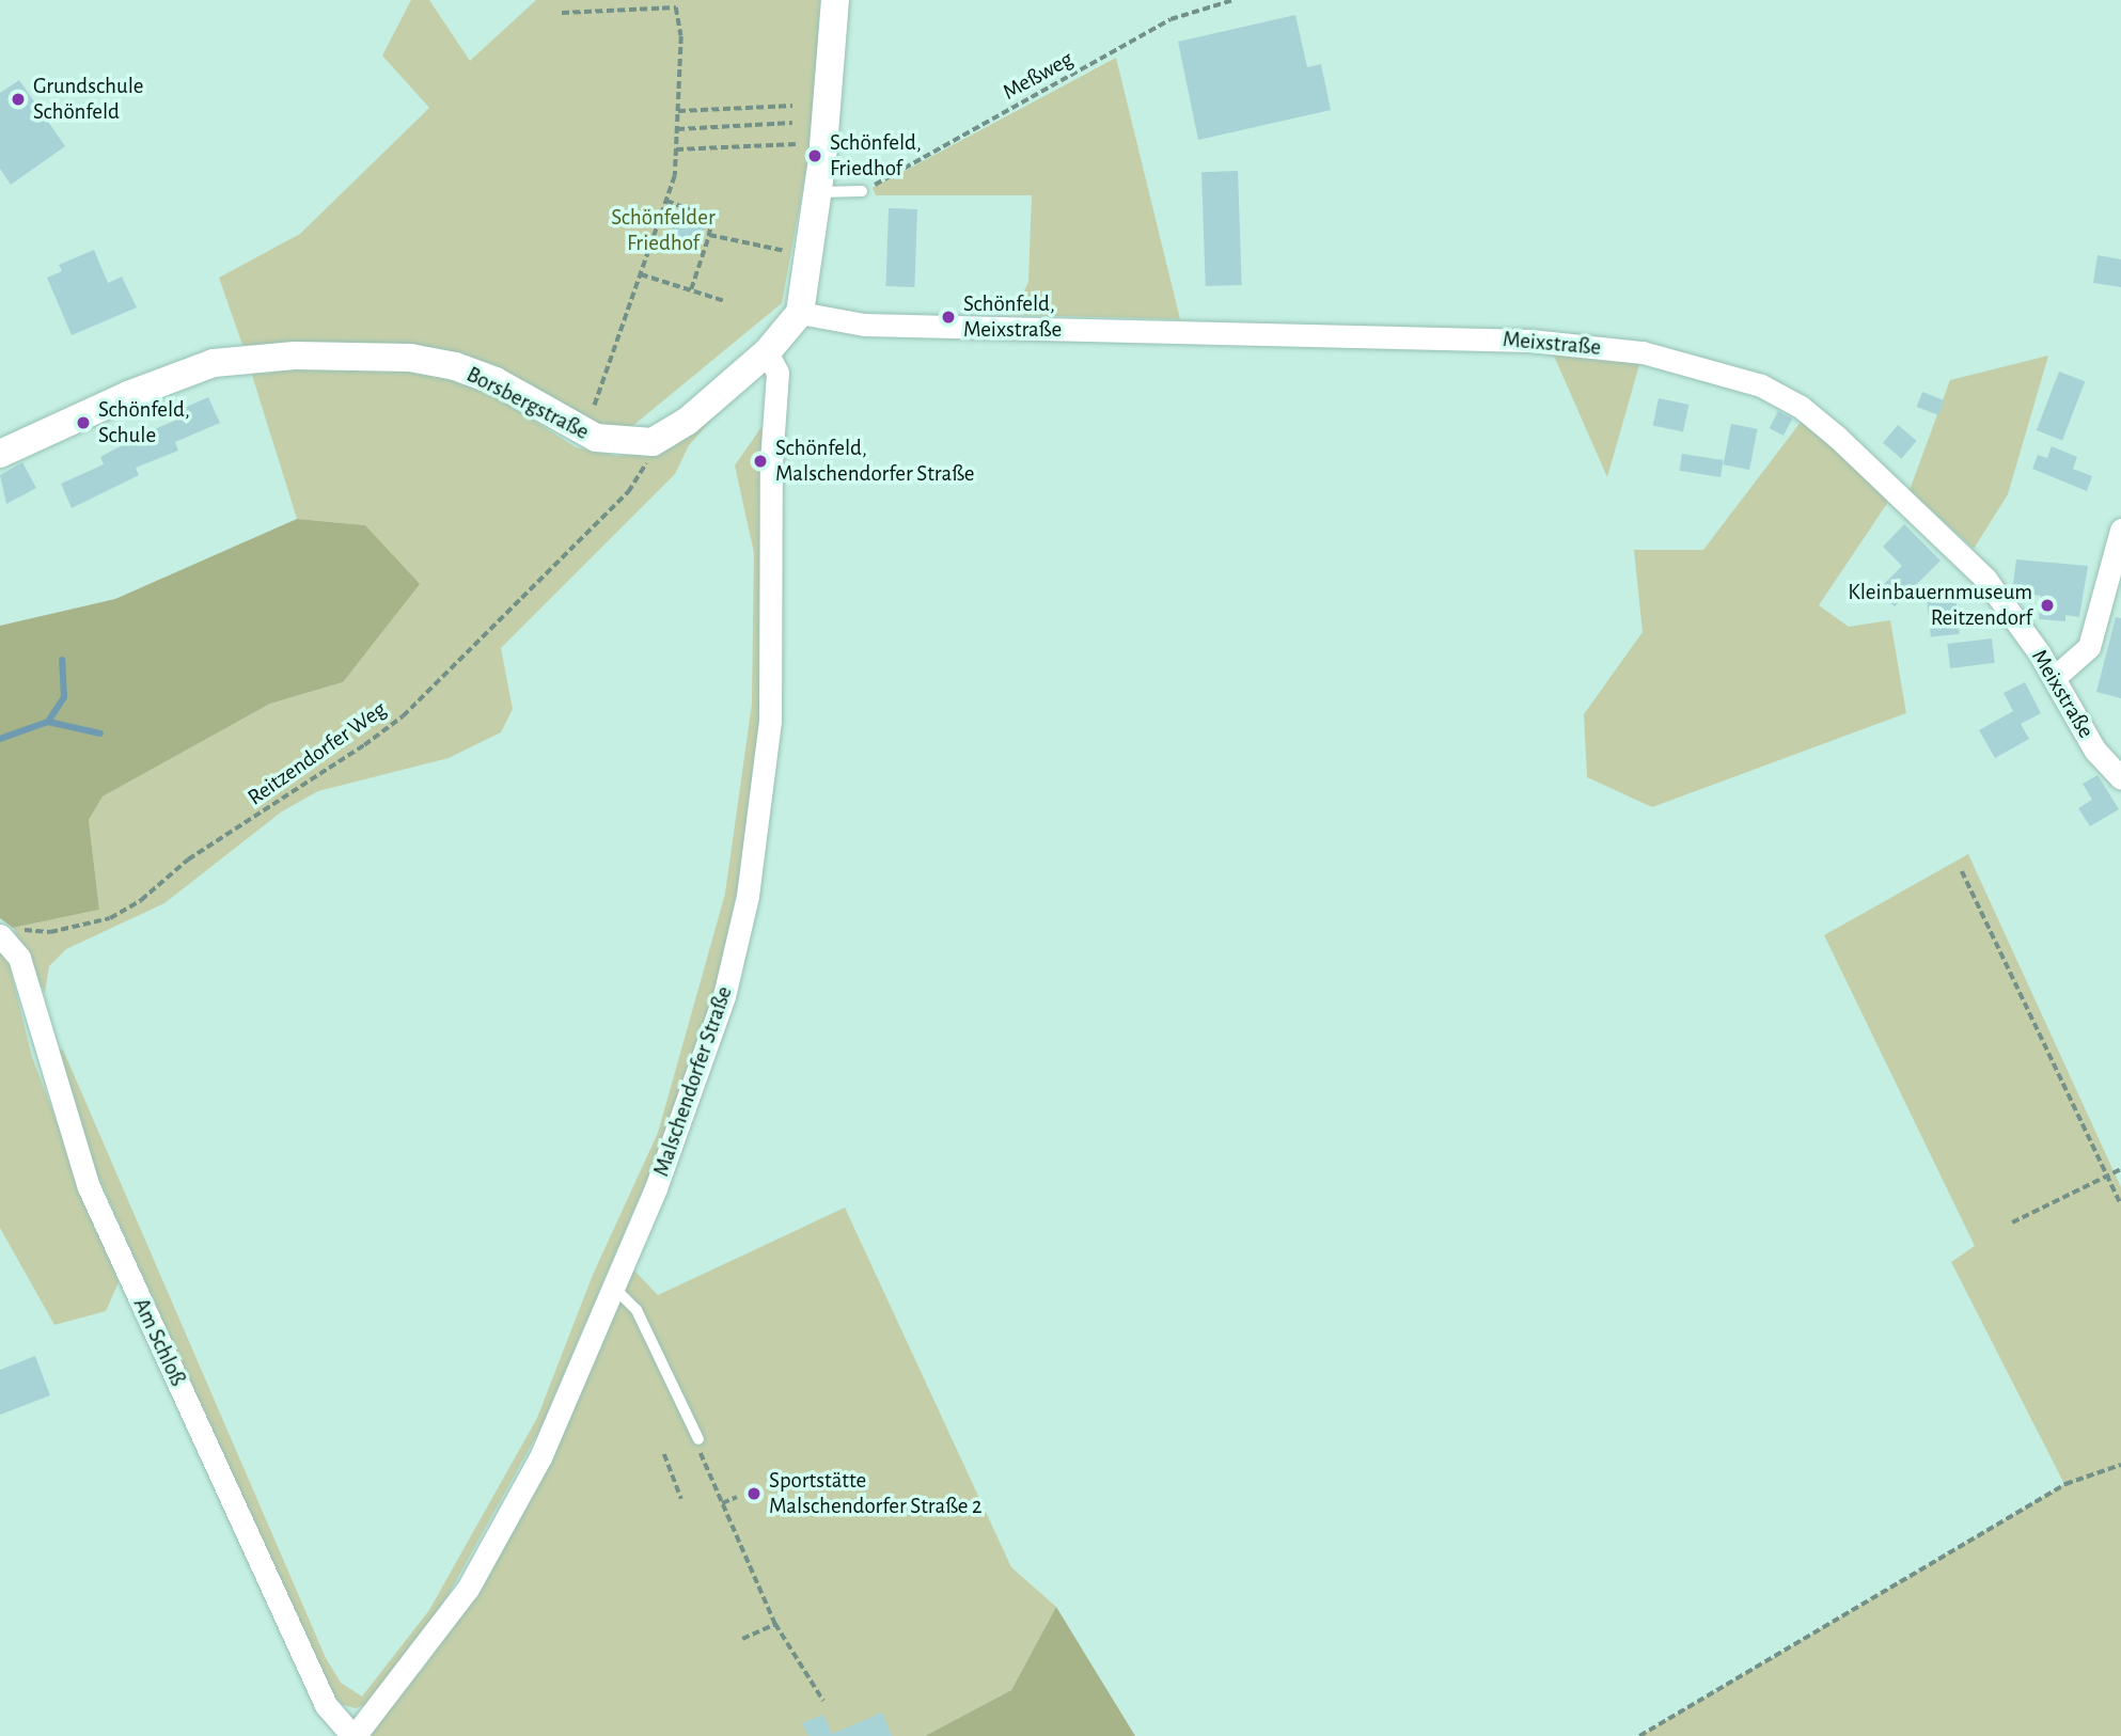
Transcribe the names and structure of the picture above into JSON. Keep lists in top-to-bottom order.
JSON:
{
  "streets": {
    "street": [
      "Meixstraße",
      "Borsbergstraße",
      "Malschendorfer Straße",
      "Am Schloß"
    ],
    "path": ["Meßweg", "Reitzendorfer Weg"]
  },
  "crossings": [
    ["Borsbergstraße", "Reitzendorfer Weg"],
    ["Reitzendorfer Weg", "Am Schloß"],
    ["Malschendorfer Straße", "Am Schloß"]
  ],
  "parks": ["Schönfelder Friedhof"],
  "places": [
    "Grundschule Schönfeld",
    "Schönfeld, Friedhof",
    "Schönfeld, Meixstraße",
    "Schönfeld, Schule",
    "Schönfeld, Malschendorfer Straße",
    "Kleinbauernmuseum Reitzendorf",
    "Sportstätte Malschendorfer Straße 2"
  ]
}
